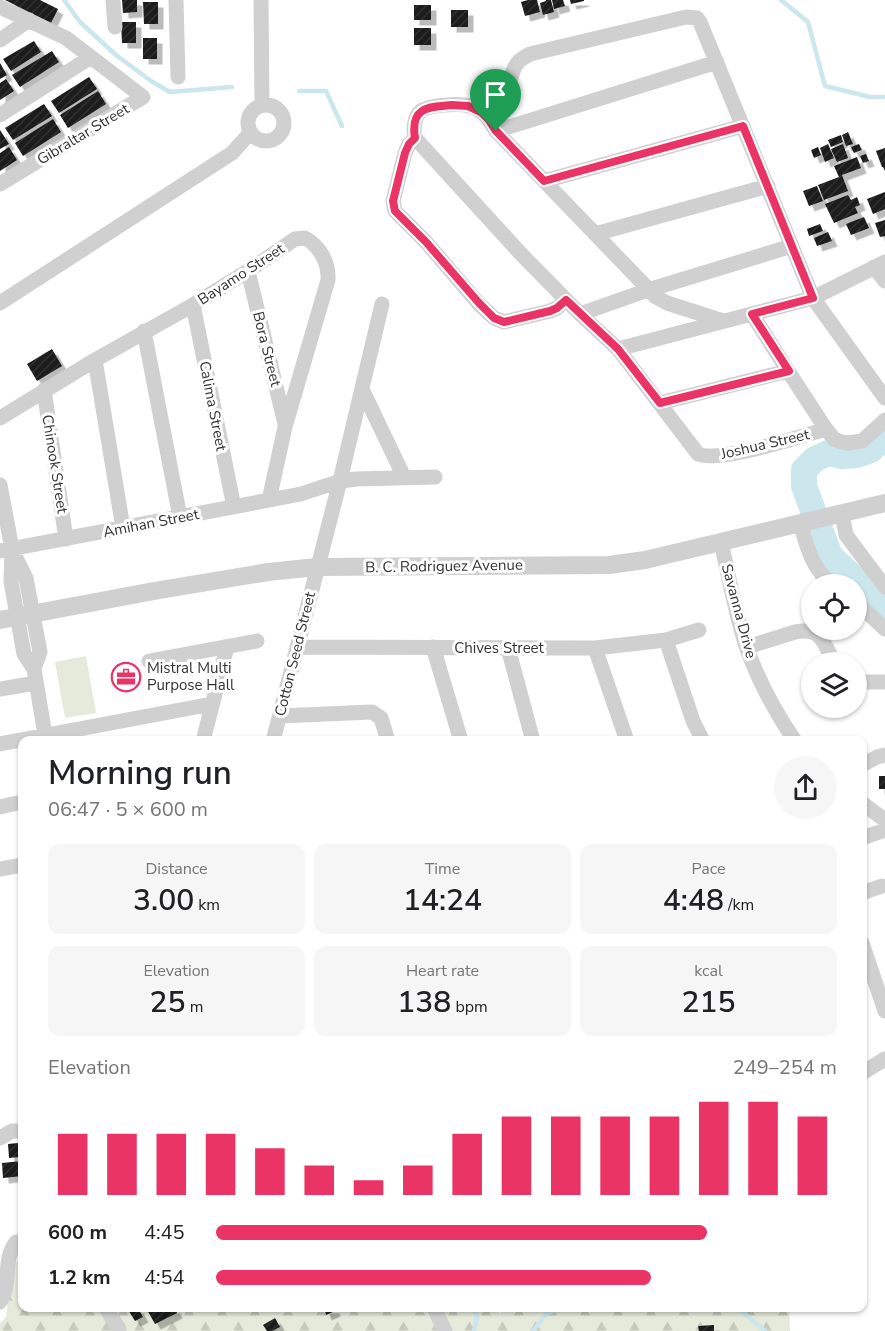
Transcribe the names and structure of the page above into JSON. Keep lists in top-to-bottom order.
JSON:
{
  "streets": {
    "street": [
      "Gibraltar Street",
      "Bayamo Street",
      "Bora Street",
      "Calima Street",
      "Joshua Street",
      "Chinook Street",
      "Amihan Street",
      "B. C. Rodriguez Avenue",
      "Savanna Drive",
      "Chives Street",
      "Cotton Seed Street"
    ]
  },
  "crossings": [
    ["Bayamo Street", "Bora Street"],
    ["Bayamo Street", "Calima Street"],
    ["Bayamo Street", "Chinook Street"],
    ["Bayamo Street", "Amihan Street"],
    ["Calima Street", "Amihan Street"],
    ["Chinook Street", "Amihan Street"],
    ["Amihan Street", "Cotton Seed Street"],
    ["B. C. Rodriguez Avenue", "Savanna Drive"],
    ["B. C. Rodriguez Avenue", "Cotton Seed Street"],
    ["Chives Street", "Cotton Seed Street"]
  ],
  "places": {
    "office": ["Mistral Multi Purpose Hall"]
  },
  "page": {
    "heading": ["Morning run", "06:47 · 5 × 600 m"],
    "stats": [
      ["Distance", "3.00 km"],
      ["Time", "14:24"],
      ["Pace", "4:48 /km"],
      ["Elevation", "25 m"],
      ["Heart rate", "138 bpm"],
      ["kcal", "215"]
    ],
    "chart": ["Elevation", "249–254 m"],
    "list": [
      {
        "name": "600 m",
        "note": "4:45"
      },
      {
        "name": "1.2 km",
        "note": "4:54"
      }
    ]
  }
}
